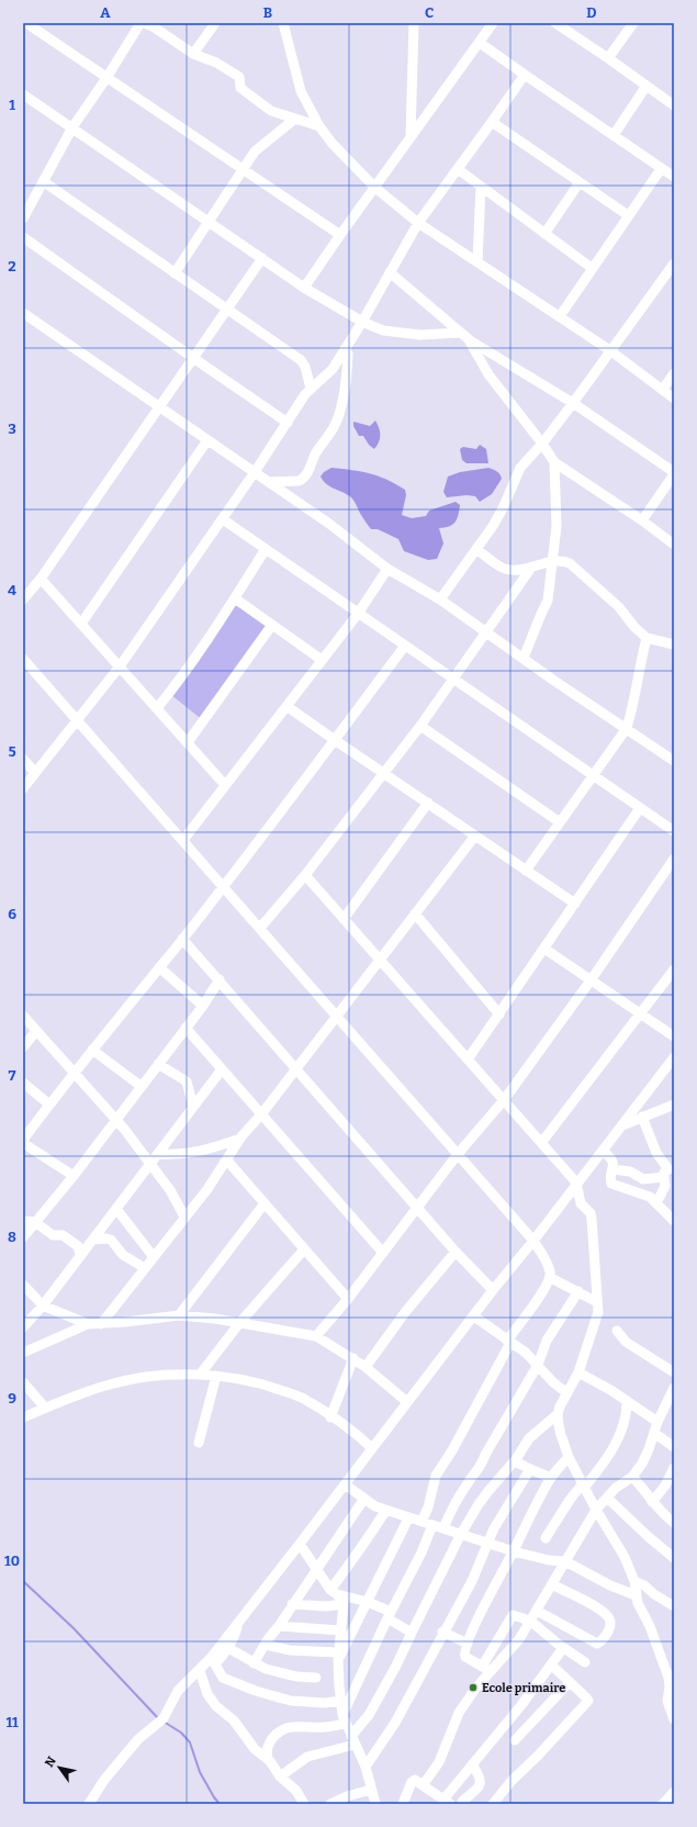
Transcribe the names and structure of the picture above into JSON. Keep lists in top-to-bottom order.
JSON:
{
  "places": ["Ecole primaire"],
  "north": "top left",
  "grid": {
    "columns": [
      "A",
      "B",
      "C",
      "D"
    ],
    "rows": [
      "1",
      "2",
      "3",
      "4",
      "5",
      "6",
      "7",
      "8",
      "9",
      "10",
      "11"
    ]
  }
}
